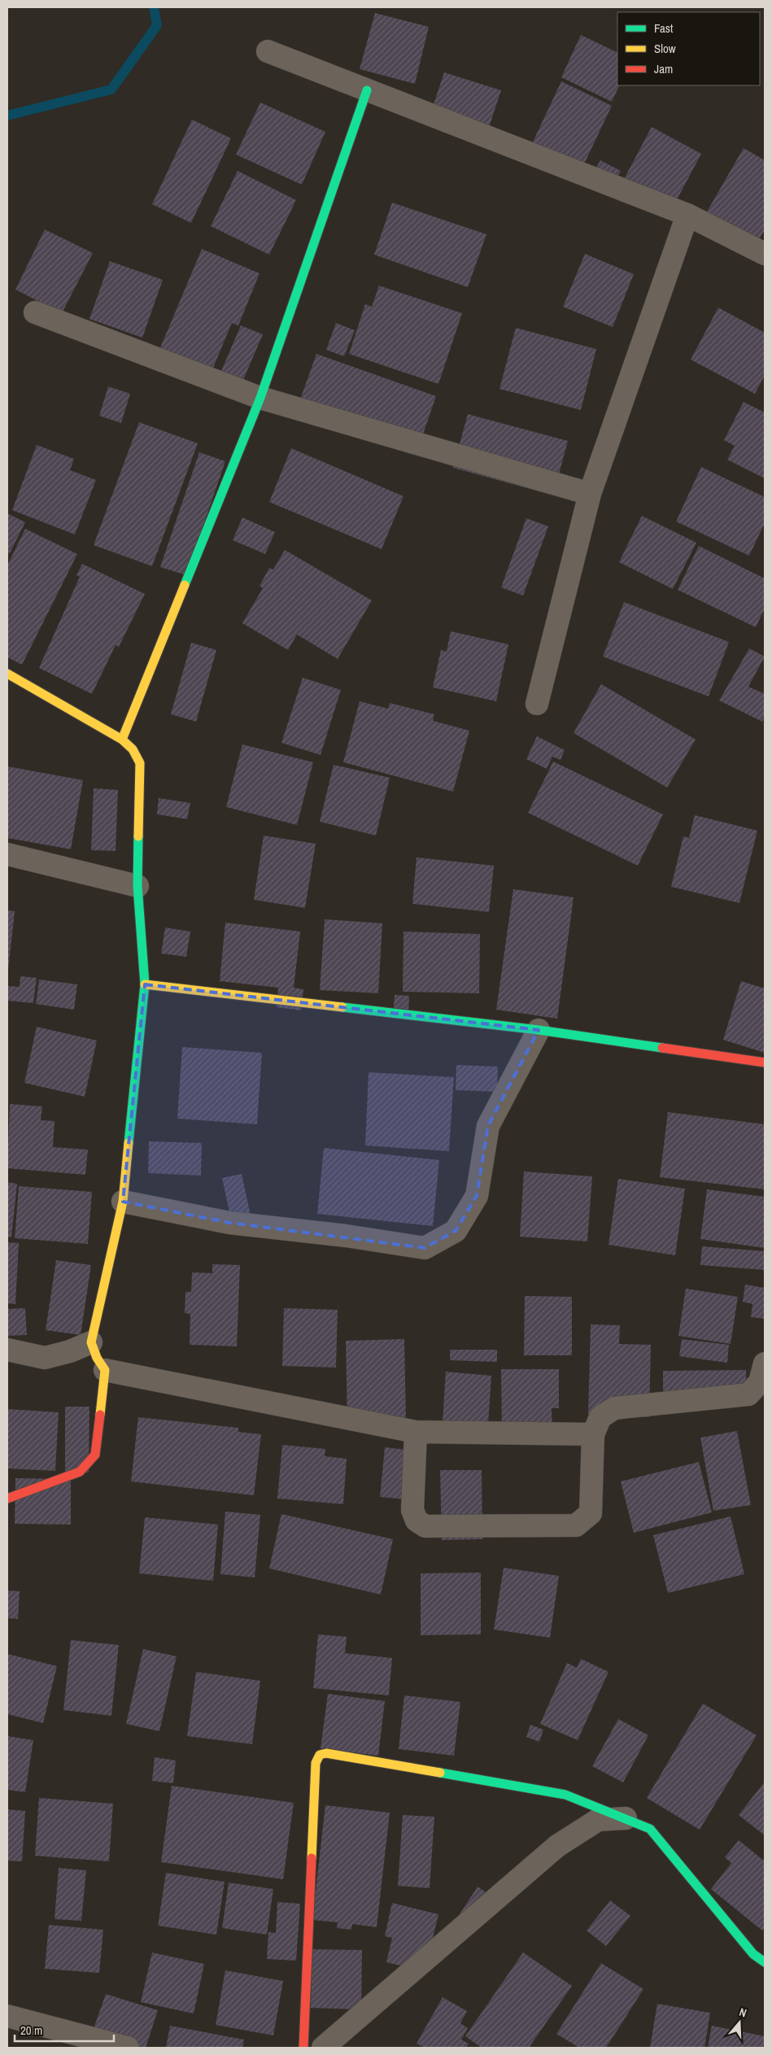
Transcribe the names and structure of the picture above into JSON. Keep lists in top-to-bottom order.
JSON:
{
  "legend": ["Fast", "Slow", "Jam"],
  "scale_bar": "20 m",
  "north": "top"
}
